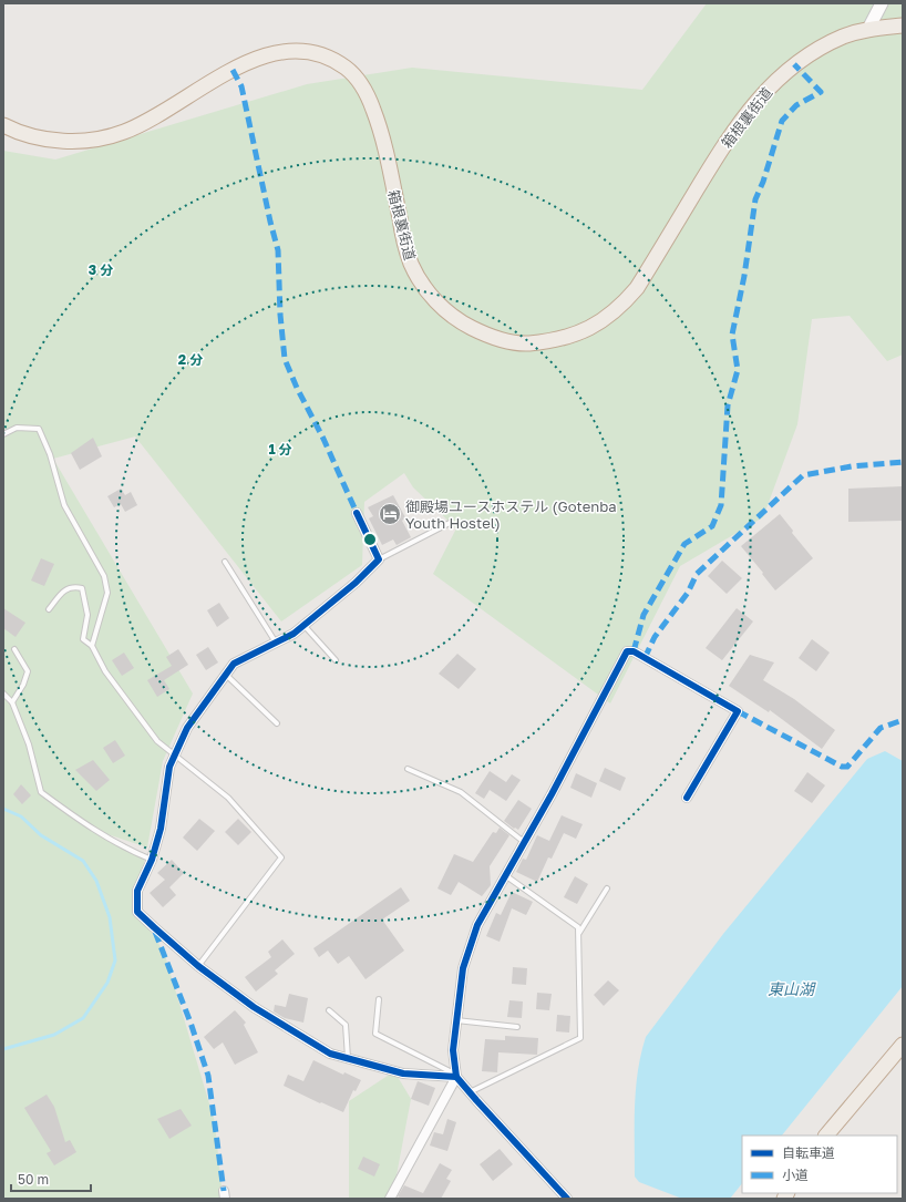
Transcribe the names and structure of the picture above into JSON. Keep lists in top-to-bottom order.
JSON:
{
  "streets": {
    "highway": ["箱根裏街道"]
  },
  "water": ["東山湖"],
  "places": {
    "hotel": ["御殿場ユースホステル (Gotenba Youth Hostel)"]
  },
  "legend": ["自転車道", "小道"],
  "scale_bar": "50 m",
  "rings": ["3 分", "2 分", "1 分"]
}
